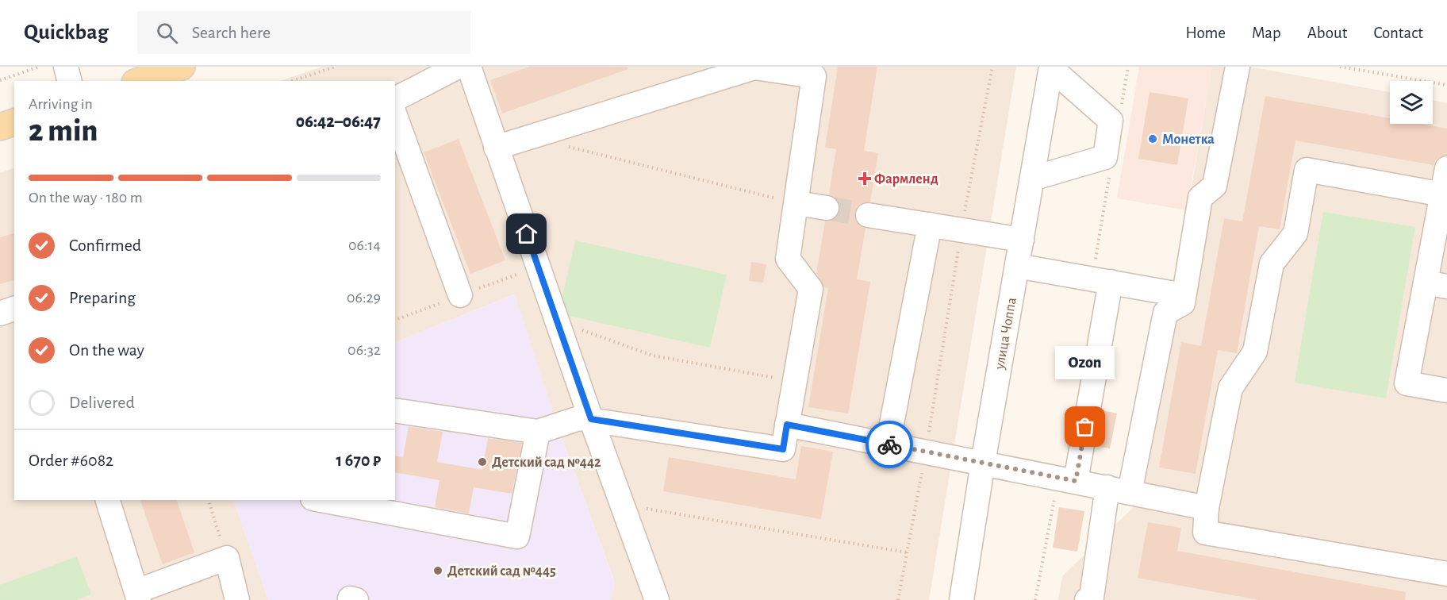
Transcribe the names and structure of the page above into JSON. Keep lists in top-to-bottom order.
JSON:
{
  "streets": {
    "street": ["улица Чоппа"]
  },
  "places": {
    "other": [
      "Монетка",
      "Ozon",
      "Детский сад №442",
      "Детский сад №445"
    ],
    "health": ["Фармленд"]
  },
  "page": {
    "header": "Quickbag",
    "search": "Search here",
    "nav": [
      "Home",
      "Map",
      "About",
      "Contact"
    ],
    "heading": ["2 min", "Arriving in", "06:42–06:47"],
    "panel": ["Order #6082", "1 670 ₽"],
    "bar": "On the way · 180 m",
    "list": [
      ["Confirmed", "06:14"],
      ["Preparing", "06:29"],
      ["On the way", "06:32"],
      "Delivered"
    ],
    "bubble": "Ozon"
  }
}
